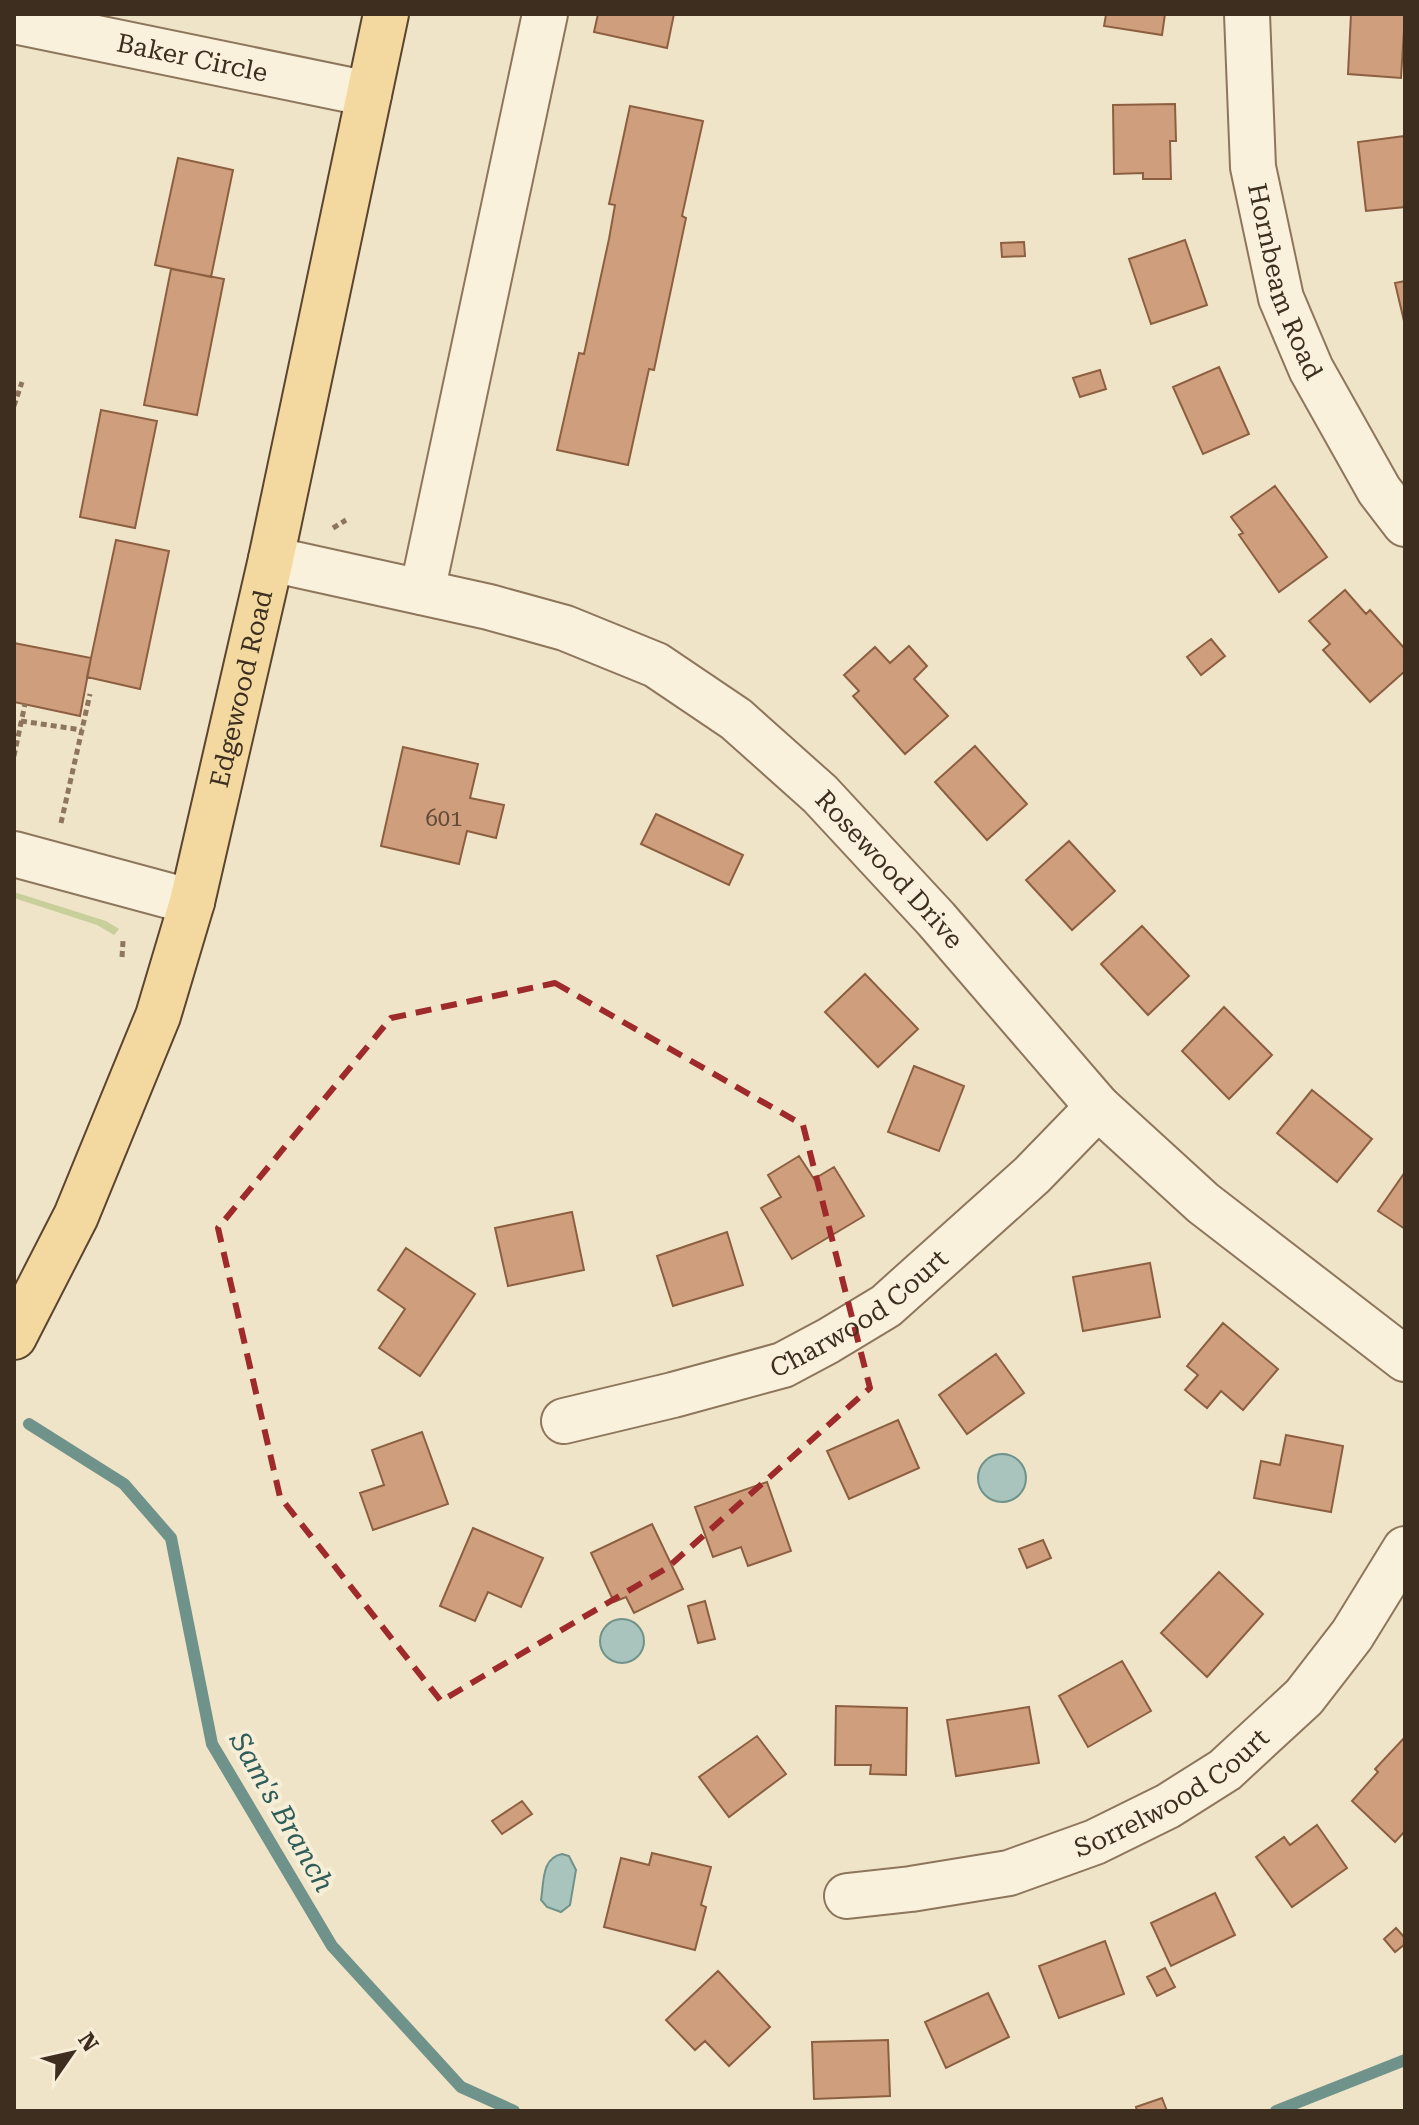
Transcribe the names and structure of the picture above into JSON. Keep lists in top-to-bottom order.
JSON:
{
  "streets": {
    "main road": ["Edgewood Road"],
    "street": [
      "Baker Circle",
      "Hornbeam Road",
      "Rosewood Drive",
      "Charwood Court",
      "Sorrelwood Court"
    ]
  },
  "crossings": [
    ["Baker Circle", "Edgewood Road"],
    ["Edgewood Road", "Rosewood Drive"],
    ["Rosewood Drive", "Charwood Court"]
  ],
  "water": ["Sam's Branch"],
  "house_numbers": ["601"],
  "north": "top right"
}
